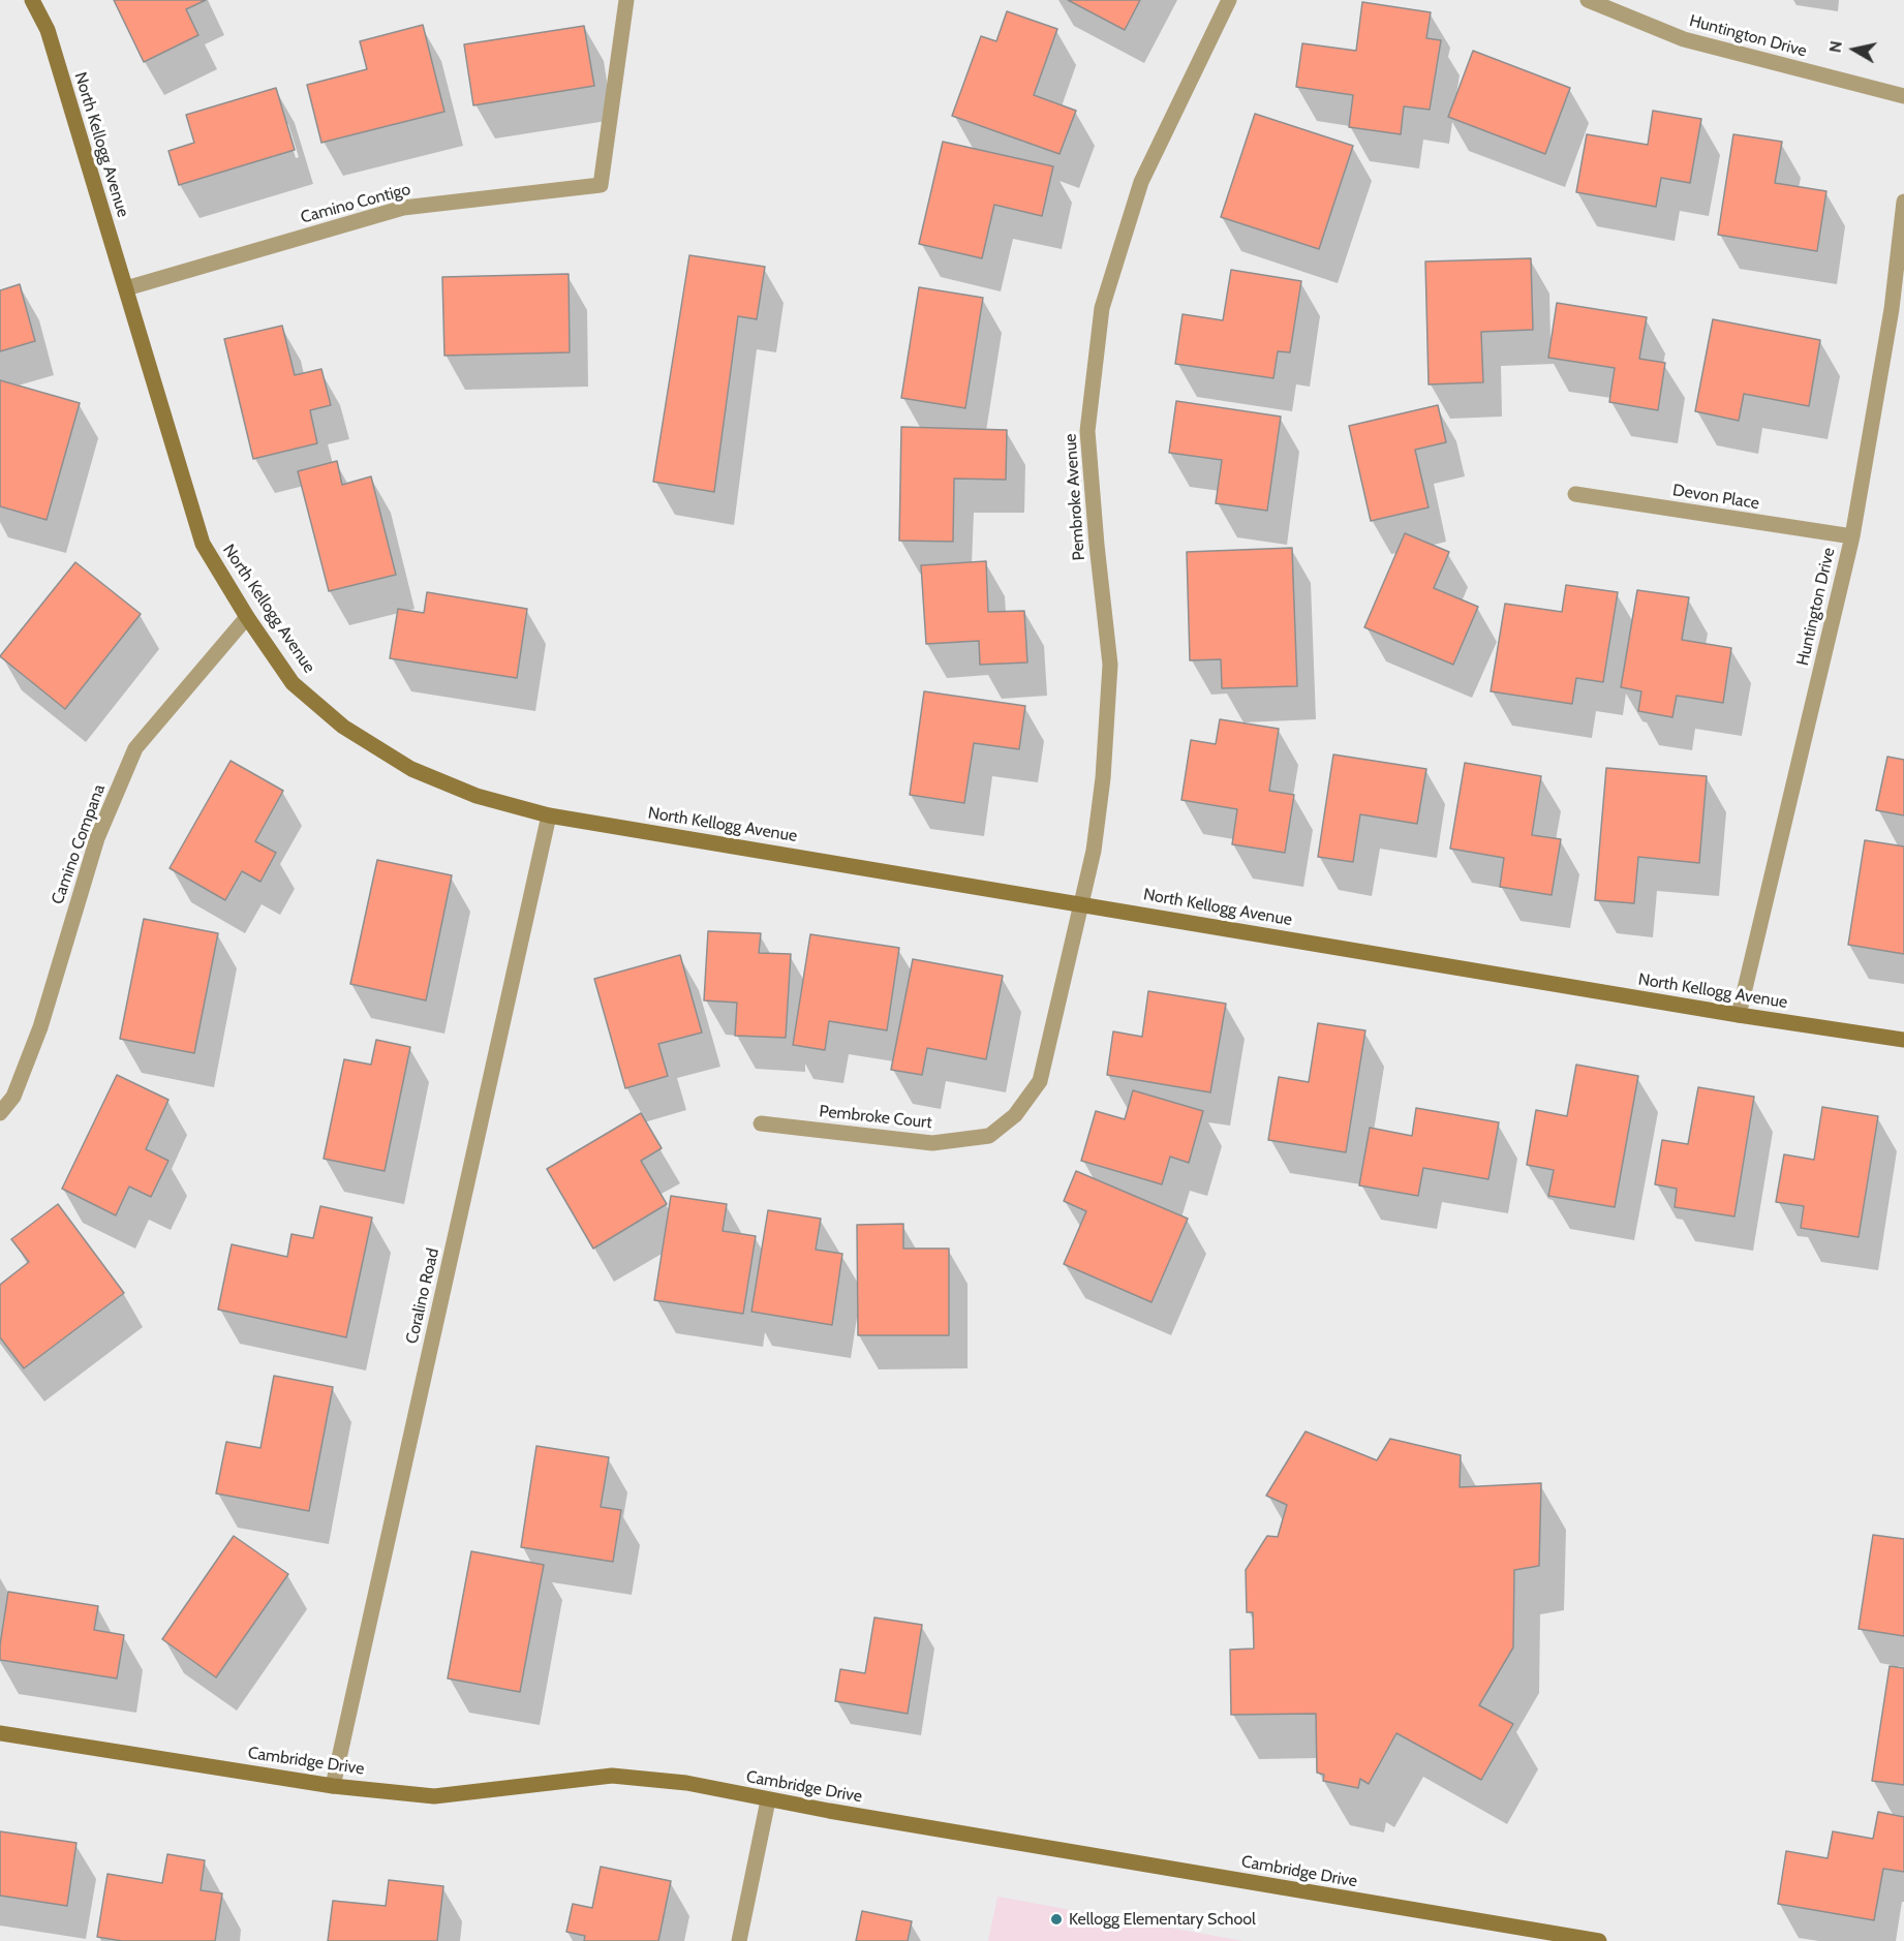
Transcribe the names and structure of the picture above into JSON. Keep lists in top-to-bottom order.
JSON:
{
  "streets": {
    "street": [
      "Huntington Drive",
      "North Kellogg Avenue",
      "Camino Contigo",
      "Pembroke Avenue",
      "Devon Place",
      "Camino Compana",
      "Pembroke Court",
      "Coralino Road",
      "Cambridge Drive"
    ]
  },
  "crossings": [
    ["Huntington Drive", "North Kellogg Avenue"],
    ["Huntington Drive", "Devon Place"],
    ["North Kellogg Avenue", "Camino Contigo"],
    ["North Kellogg Avenue", "Pembroke Avenue"],
    ["North Kellogg Avenue", "Camino Compana"],
    ["North Kellogg Avenue", "Pembroke Court"],
    ["North Kellogg Avenue", "Coralino Road"],
    ["Pembroke Avenue", "Pembroke Court"],
    ["Coralino Road", "Cambridge Drive"]
  ],
  "places": ["Kellogg Elementary School"],
  "north": "left"
}
